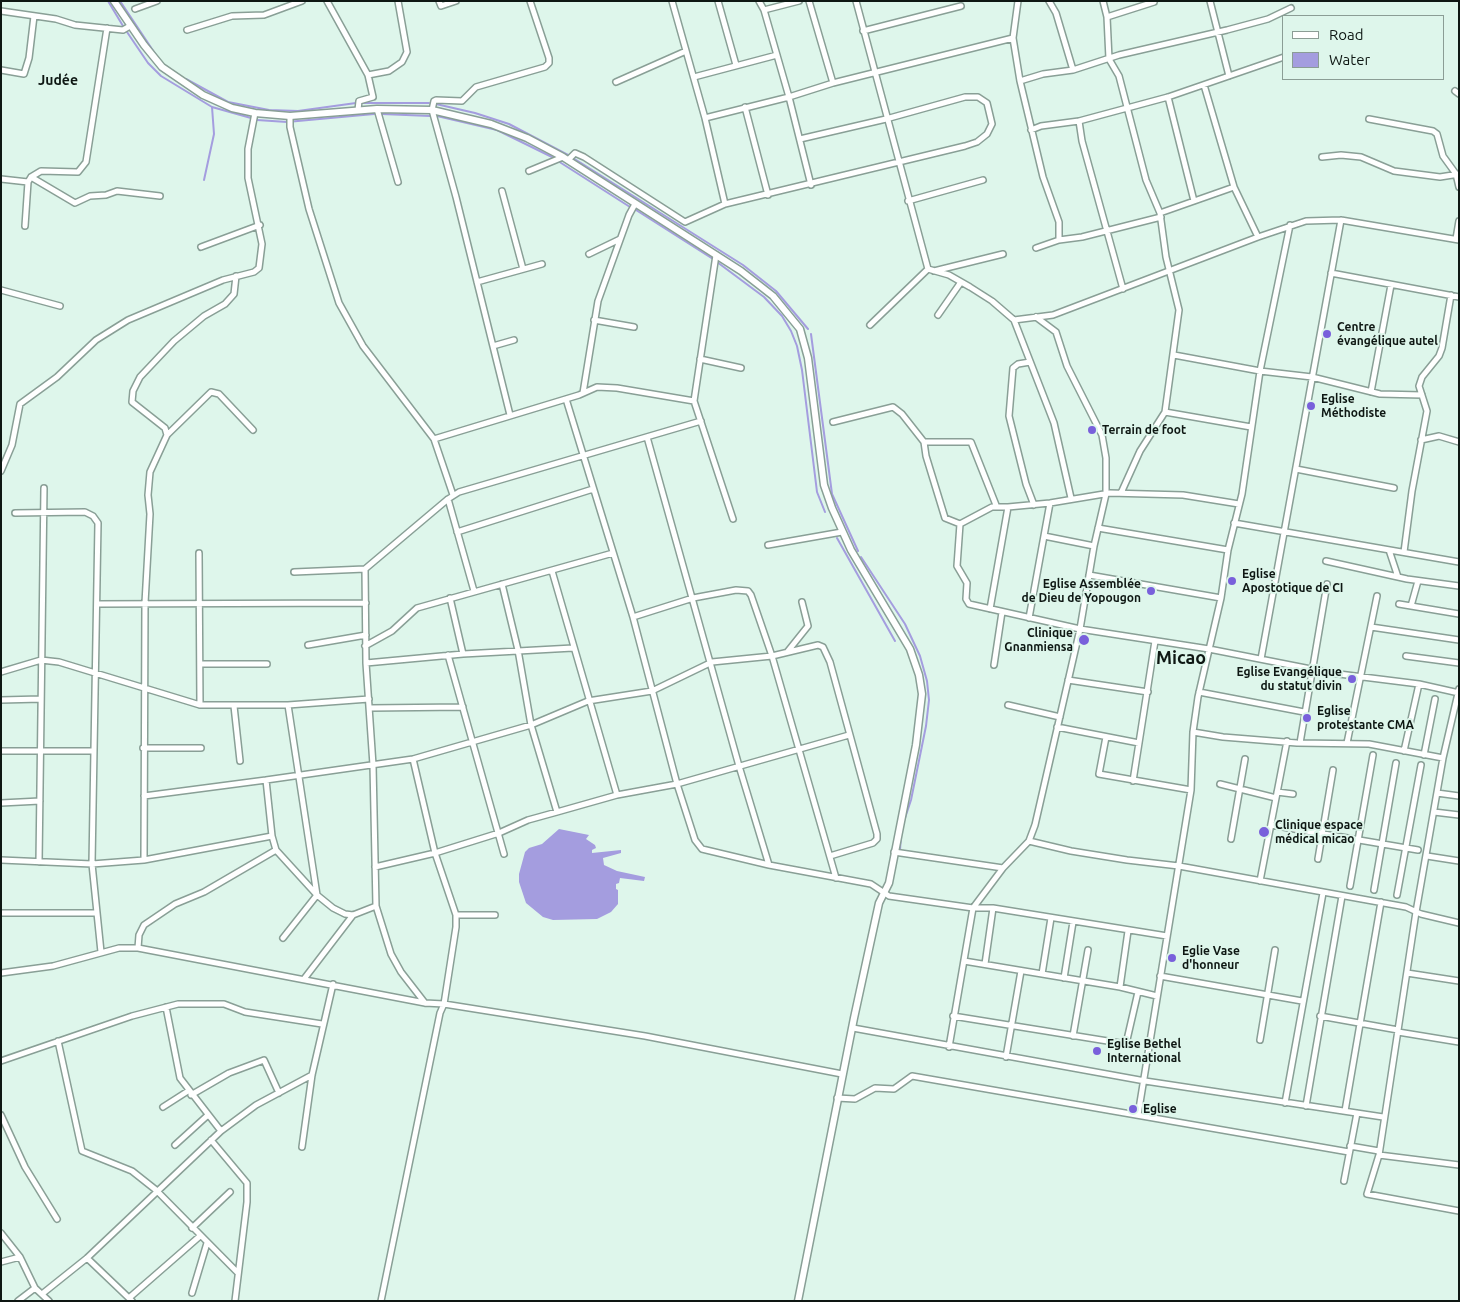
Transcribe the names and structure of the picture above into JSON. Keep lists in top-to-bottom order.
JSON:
{
  "districts": ["Judée", "Micao"],
  "places": [
    "Centre évangélique autel",
    "Eglise Méthodiste",
    "Terrain de foot",
    "Eglise Apostotique de CI",
    "Eglise Assemblée de Dieu de Yopougon",
    "Clinique Gnanmiensa",
    "Eglise Evangélique du statut divin",
    "Eglise protestante CMA",
    "Clinique espace médical micao",
    "Eglie Vase d'honneur",
    "Eglise Bethel International",
    "Eglise"
  ],
  "legend": ["Road", "Water"]
}
